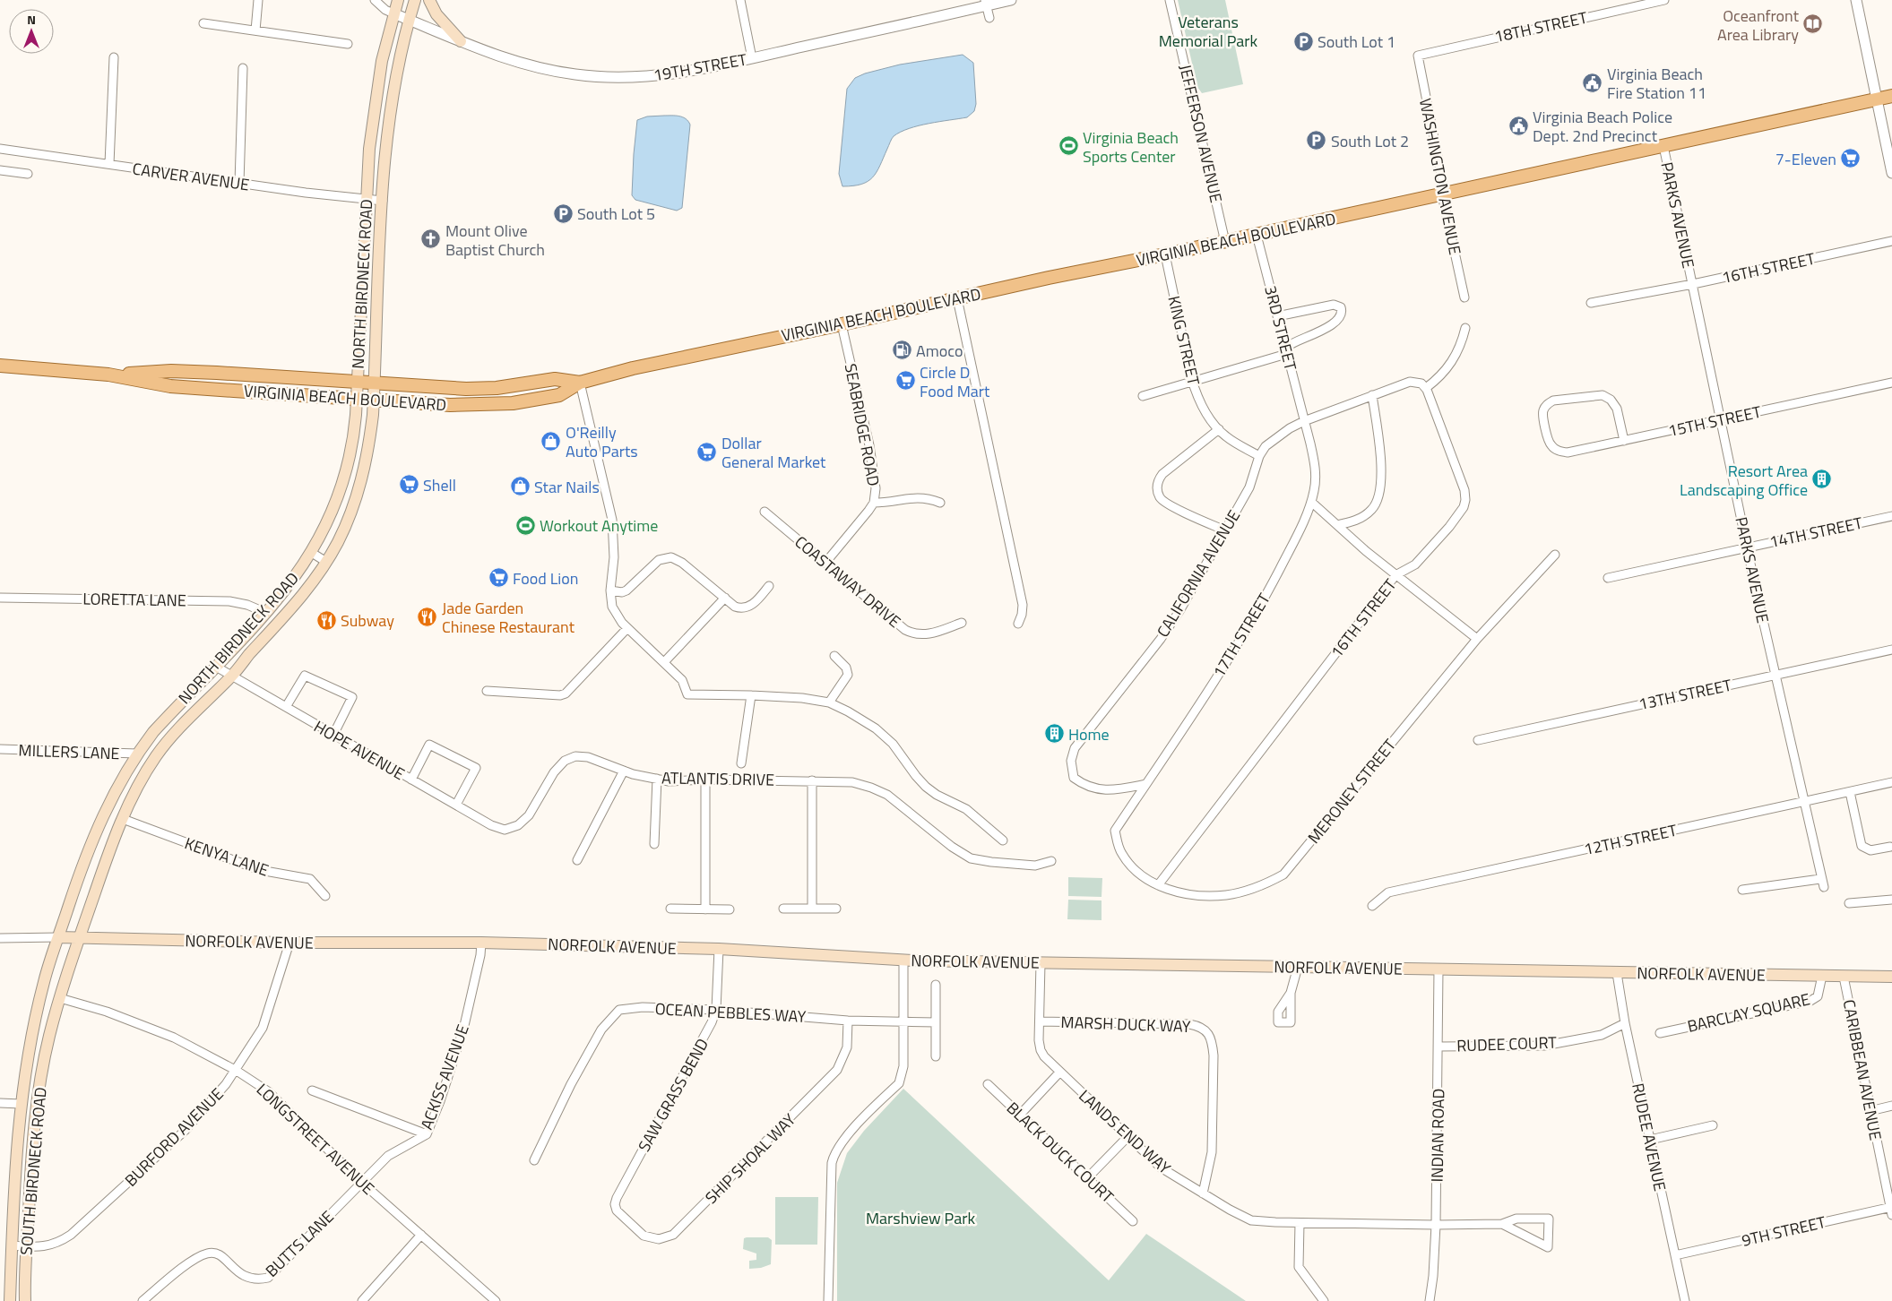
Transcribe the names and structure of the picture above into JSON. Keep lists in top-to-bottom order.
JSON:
{
  "streets": {
    "main road": [
      "VIRGINIA BEACH BOULEVARD",
      "NORTH BIRDNECK ROAD",
      "NORFOLK AVENUE",
      "SOUTH BIRDNECK ROAD"
    ],
    "street": [
      "18TH STREET",
      "19TH STREET",
      "JEFFERSON AVENUE",
      "CARVER AVENUE",
      "WASHINGTON AVENUE",
      "PARKS AVENUE",
      "16TH STREET",
      "3RD STREET",
      "KING STREET",
      "15TH STREET",
      "SEABRIDGE ROAD",
      "14TH STREET",
      "CALIFORNIA AVENUE",
      "COASTAWAY DRIVE",
      "LORETTA LANE",
      "17TH STREET",
      "13TH STREET",
      "HOPE AVENUE",
      "MILLERS LANE",
      "ATLANTIS DRIVE",
      "MERONEY STREET",
      "12TH STREET",
      "KENYA LANE",
      "OCEAN PEBBLES WAY",
      "BARCLAY SQUARE",
      "MARSH DUCK WAY",
      "RUDEE COURT",
      "CARIBBEAN AVENUE",
      "ACKISS AVENUE",
      "SAW GRASS BEND",
      "LANDS END WAY",
      "INDIAN ROAD",
      "BURFORD AVENUE",
      "RUDEE AVENUE",
      "LONGSTREET AVENUE",
      "BLACK DUCK COURT",
      "SHIP SHOAL WAY",
      "9TH STREET",
      "BUTTS LANE"
    ]
  },
  "crossings": [
    ["18TH STREET", "WASHINGTON AVENUE"],
    ["19TH STREET", "NORTH BIRDNECK ROAD"],
    ["JEFFERSON AVENUE", "VIRGINIA BEACH BOULEVARD"],
    ["CARVER AVENUE", "NORTH BIRDNECK ROAD"],
    ["WASHINGTON AVENUE", "VIRGINIA BEACH BOULEVARD"],
    ["PARKS AVENUE", "VIRGINIA BEACH BOULEVARD"],
    ["PARKS AVENUE", "16TH STREET"],
    ["PARKS AVENUE", "15TH STREET"],
    ["PARKS AVENUE", "14TH STREET"],
    ["PARKS AVENUE", "13TH STREET"],
    ["PARKS AVENUE", "12TH STREET"],
    ["VIRGINIA BEACH BOULEVARD", "NORTH BIRDNECK ROAD"],
    ["VIRGINIA BEACH BOULEVARD", "3RD STREET"],
    ["VIRGINIA BEACH BOULEVARD", "KING STREET"],
    ["VIRGINIA BEACH BOULEVARD", "SEABRIDGE ROAD"],
    ["16TH STREET", "MERONEY STREET"],
    ["NORTH BIRDNECK ROAD", "LORETTA LANE"],
    ["NORTH BIRDNECK ROAD", "HOPE AVENUE"],
    ["NORTH BIRDNECK ROAD", "MILLERS LANE"],
    ["NORTH BIRDNECK ROAD", "KENYA LANE"],
    ["NORTH BIRDNECK ROAD", "NORFOLK AVENUE"],
    ["NORTH BIRDNECK ROAD", "SOUTH BIRDNECK ROAD"],
    ["3RD STREET", "17TH STREET"],
    ["KING STREET", "CALIFORNIA AVENUE"],
    ["SEABRIDGE ROAD", "COASTAWAY DRIVE"],
    ["CALIFORNIA AVENUE", "17TH STREET"],
    ["17TH STREET", "MERONEY STREET"],
    ["HOPE AVENUE", "ATLANTIS DRIVE"],
    ["NORFOLK AVENUE", "BARCLAY SQUARE"],
    ["NORFOLK AVENUE", "CARIBBEAN AVENUE"],
    ["NORFOLK AVENUE", "ACKISS AVENUE"],
    ["NORFOLK AVENUE", "SAW GRASS BEND"],
    ["NORFOLK AVENUE", "LANDS END WAY"],
    ["NORFOLK AVENUE", "INDIAN ROAD"],
    ["NORFOLK AVENUE", "BURFORD AVENUE"],
    ["NORFOLK AVENUE", "RUDEE AVENUE"],
    ["NORFOLK AVENUE", "SOUTH BIRDNECK ROAD"],
    ["OCEAN PEBBLES WAY", "SAW GRASS BEND"],
    ["OCEAN PEBBLES WAY", "SHIP SHOAL WAY"],
    ["MARSH DUCK WAY", "LANDS END WAY"],
    ["RUDEE COURT", "INDIAN ROAD"],
    ["RUDEE COURT", "RUDEE AVENUE"],
    ["CARIBBEAN AVENUE", "9TH STREET"],
    ["ACKISS AVENUE", "LONGSTREET AVENUE"],
    ["ACKISS AVENUE", "BUTTS LANE"],
    ["SAW GRASS BEND", "SHIP SHOAL WAY"],
    ["LANDS END WAY", "INDIAN ROAD"],
    ["BURFORD AVENUE", "LONGSTREET AVENUE"],
    ["BURFORD AVENUE", "SOUTH BIRDNECK ROAD"],
    ["RUDEE AVENUE", "9TH STREET"],
    ["LONGSTREET AVENUE", "SOUTH BIRDNECK ROAD"],
    ["LONGSTREET AVENUE", "BUTTS LANE"]
  ],
  "parks": ["Veterans Memorial Park", "Marshview Park"],
  "places": {
    "library": ["Oceanfront Area Library"],
    "parking": ["South Lot 1", "South Lot 2", "South Lot 5"],
    "public building": ["Virginia Beach Fire Station 11", "Virginia Beach Police Dept. 2nd Precinct"],
    "sports": ["Virginia Beach Sports Center", "Workout Anytime"],
    "supermarket": [
      "7-Eleven",
      "Circle D Food Mart",
      "Dollar General Market",
      "Shell",
      "Food Lion"
    ],
    "church": ["Mount Olive Baptist Church"],
    "fuel station": ["Amoco"],
    "shop": ["O'Reilly Auto Parts", "Star Nails"],
    "building": ["Resort Area Landscaping Office", "Home"],
    "restaurant": ["Jade Garden Chinese Restaurant", "Subway"]
  },
  "north": "top"
}
